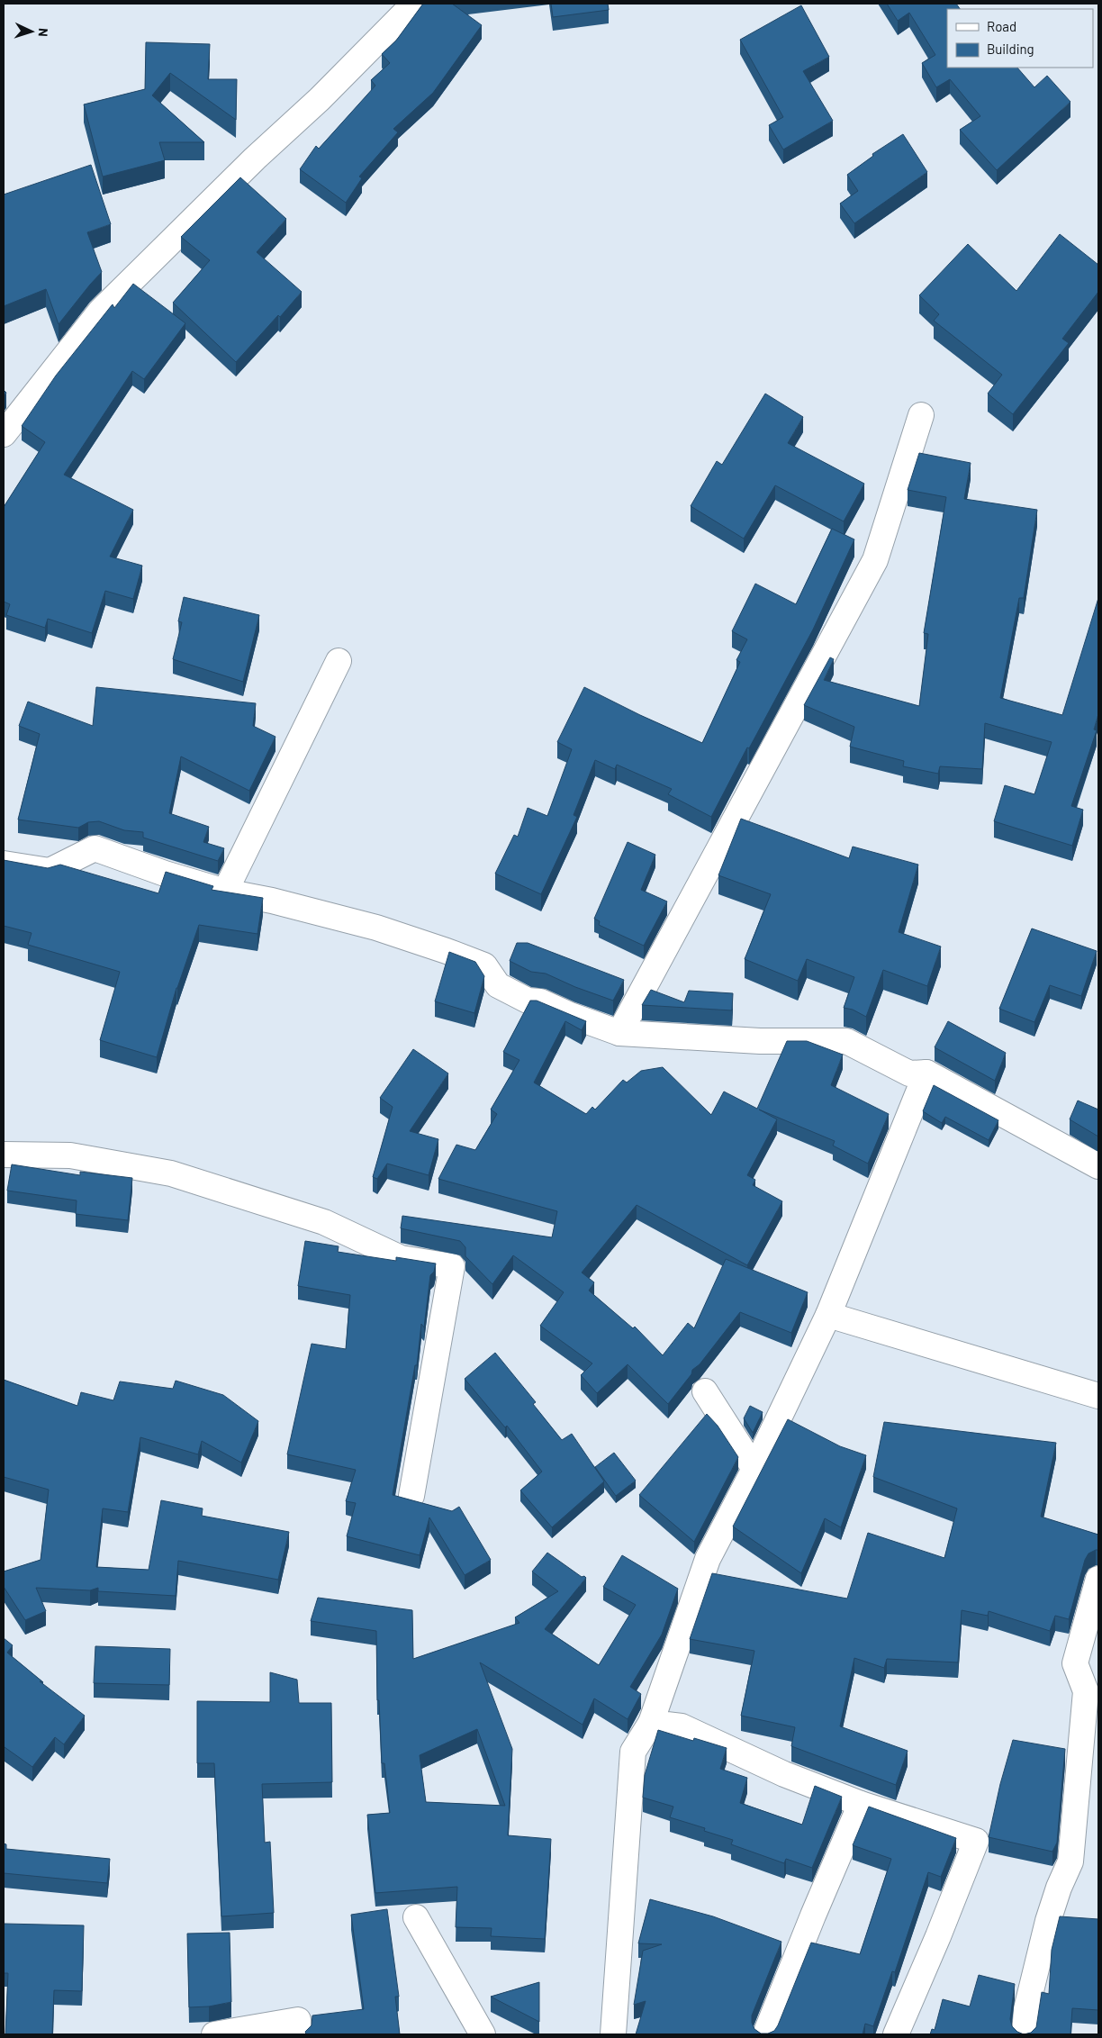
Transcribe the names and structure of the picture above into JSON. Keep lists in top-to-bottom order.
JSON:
{
  "legend": ["Road", "Building"],
  "north": "right"
}
